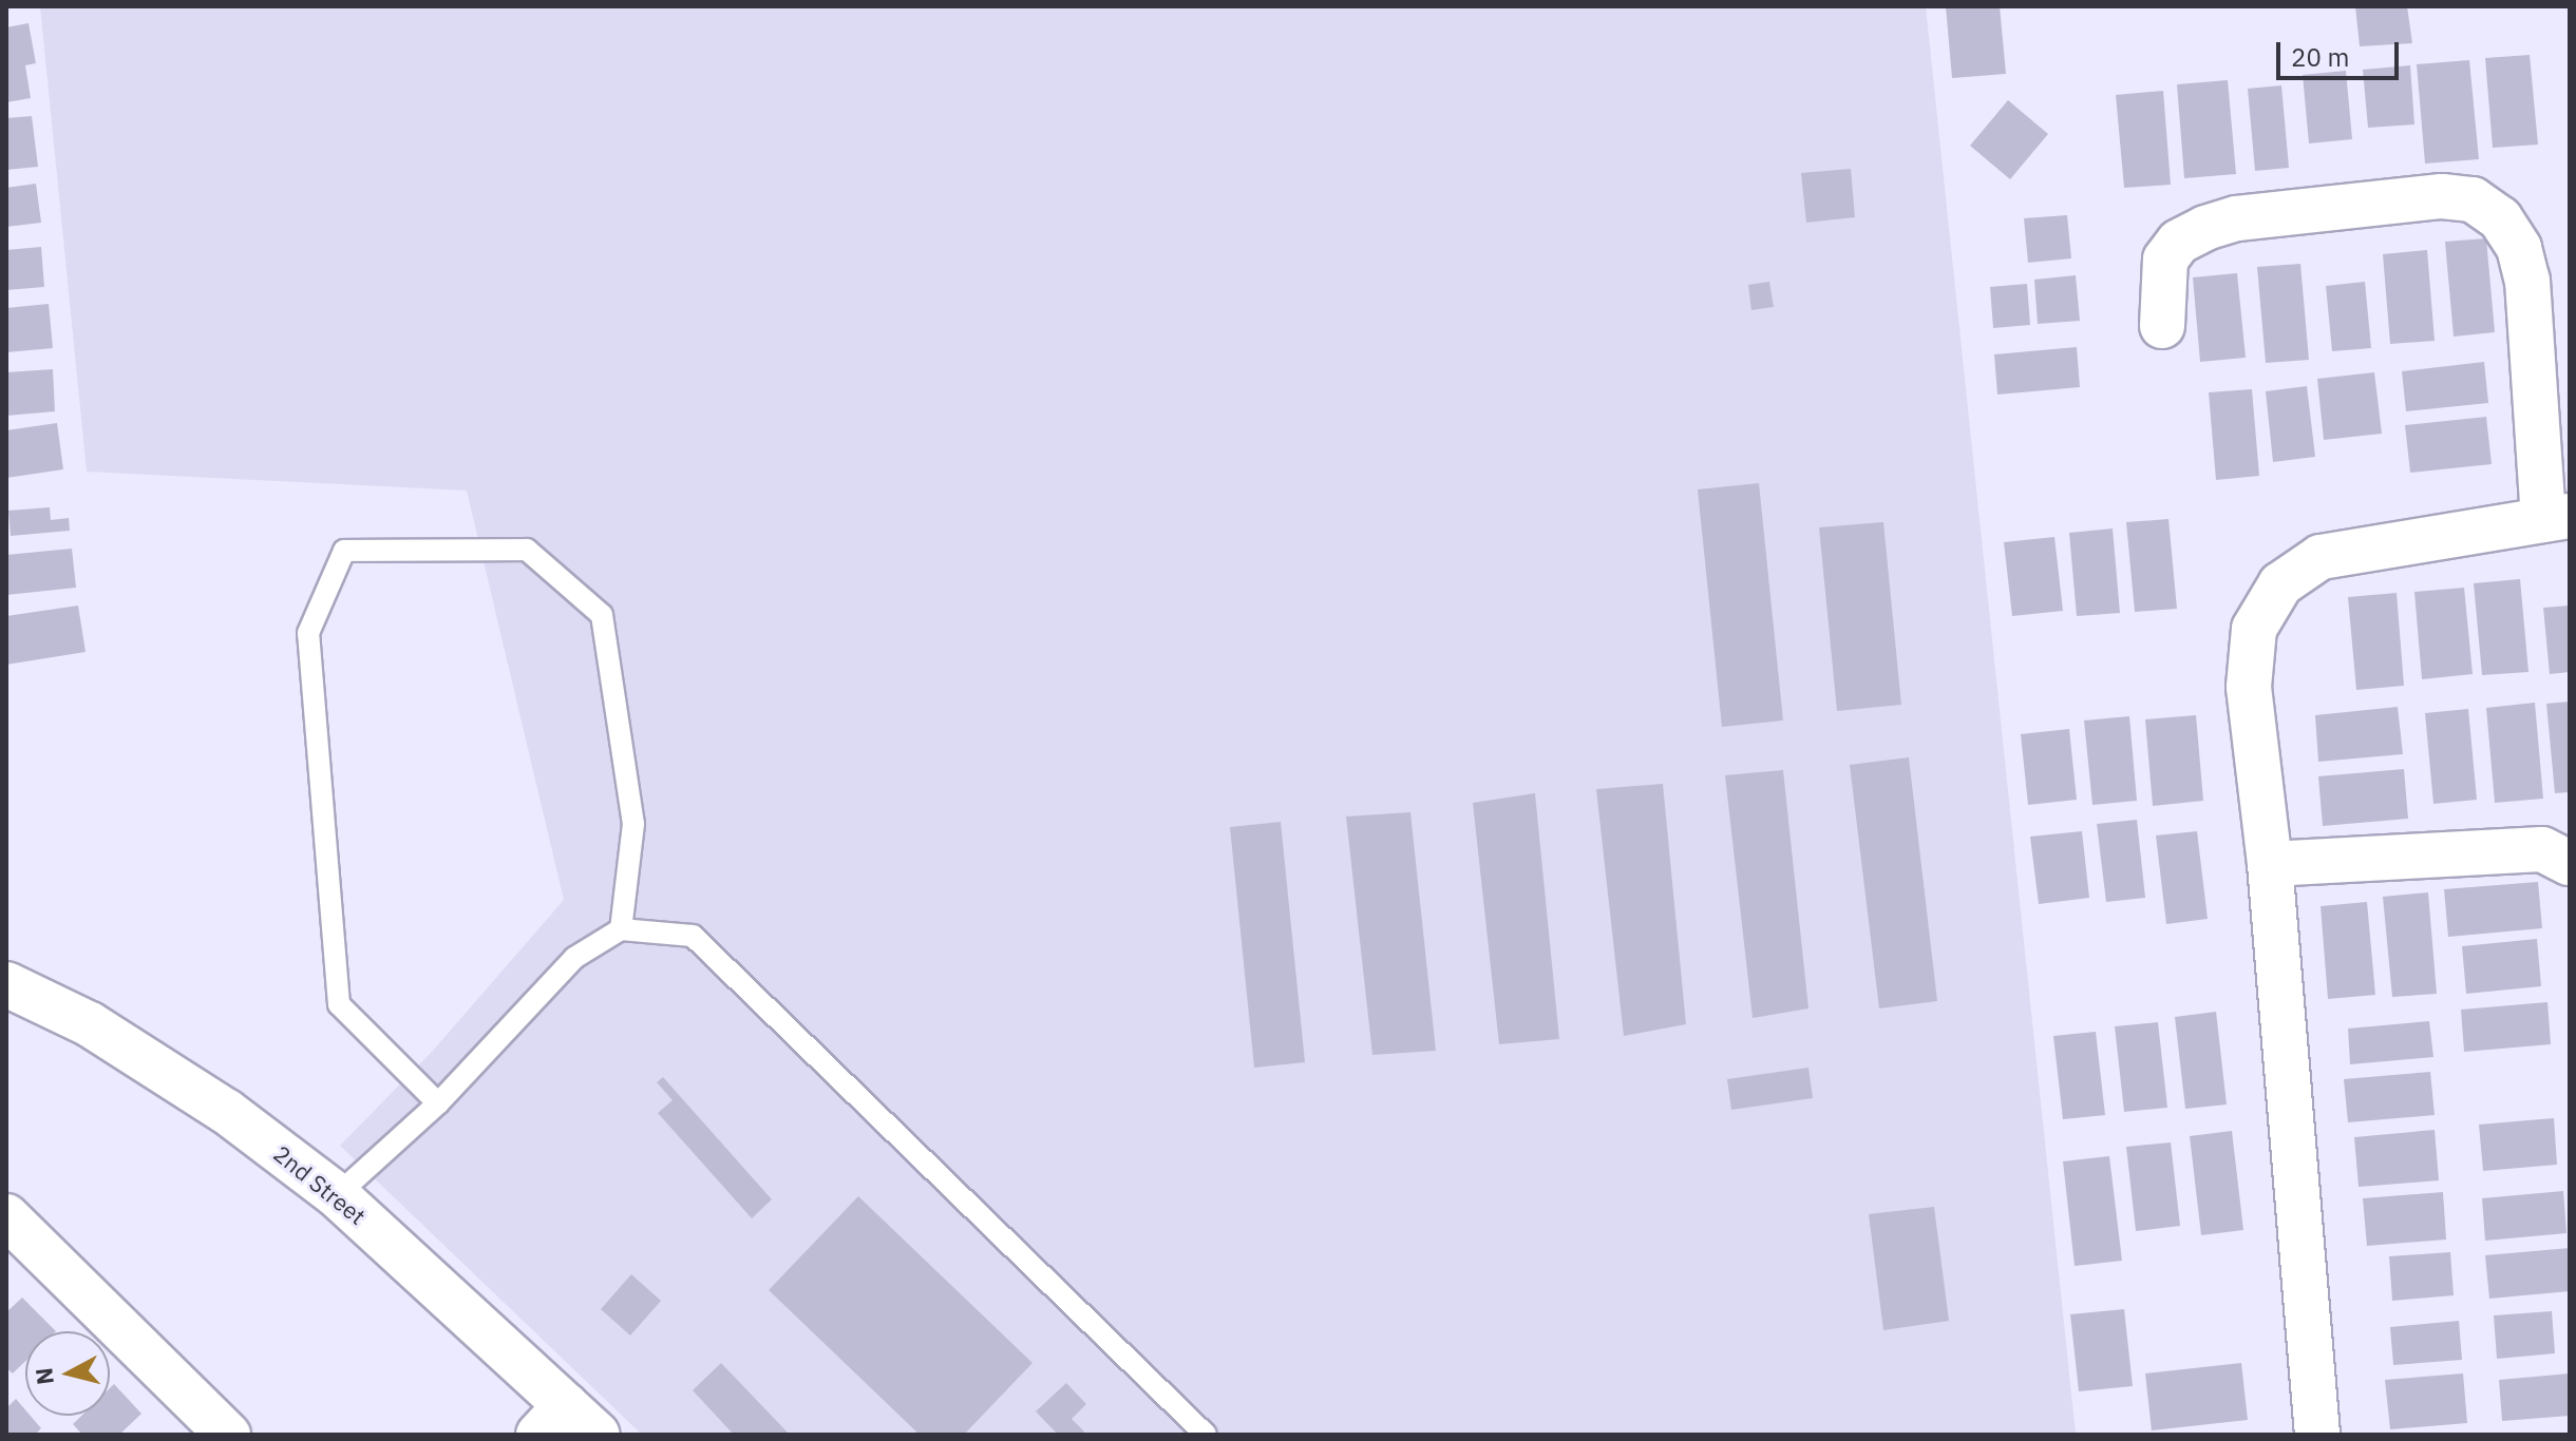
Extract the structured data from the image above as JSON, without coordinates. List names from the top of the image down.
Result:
{
  "streets": {
    "street": ["2nd Street"]
  },
  "scale_bar": "20 m",
  "north": "left"
}
